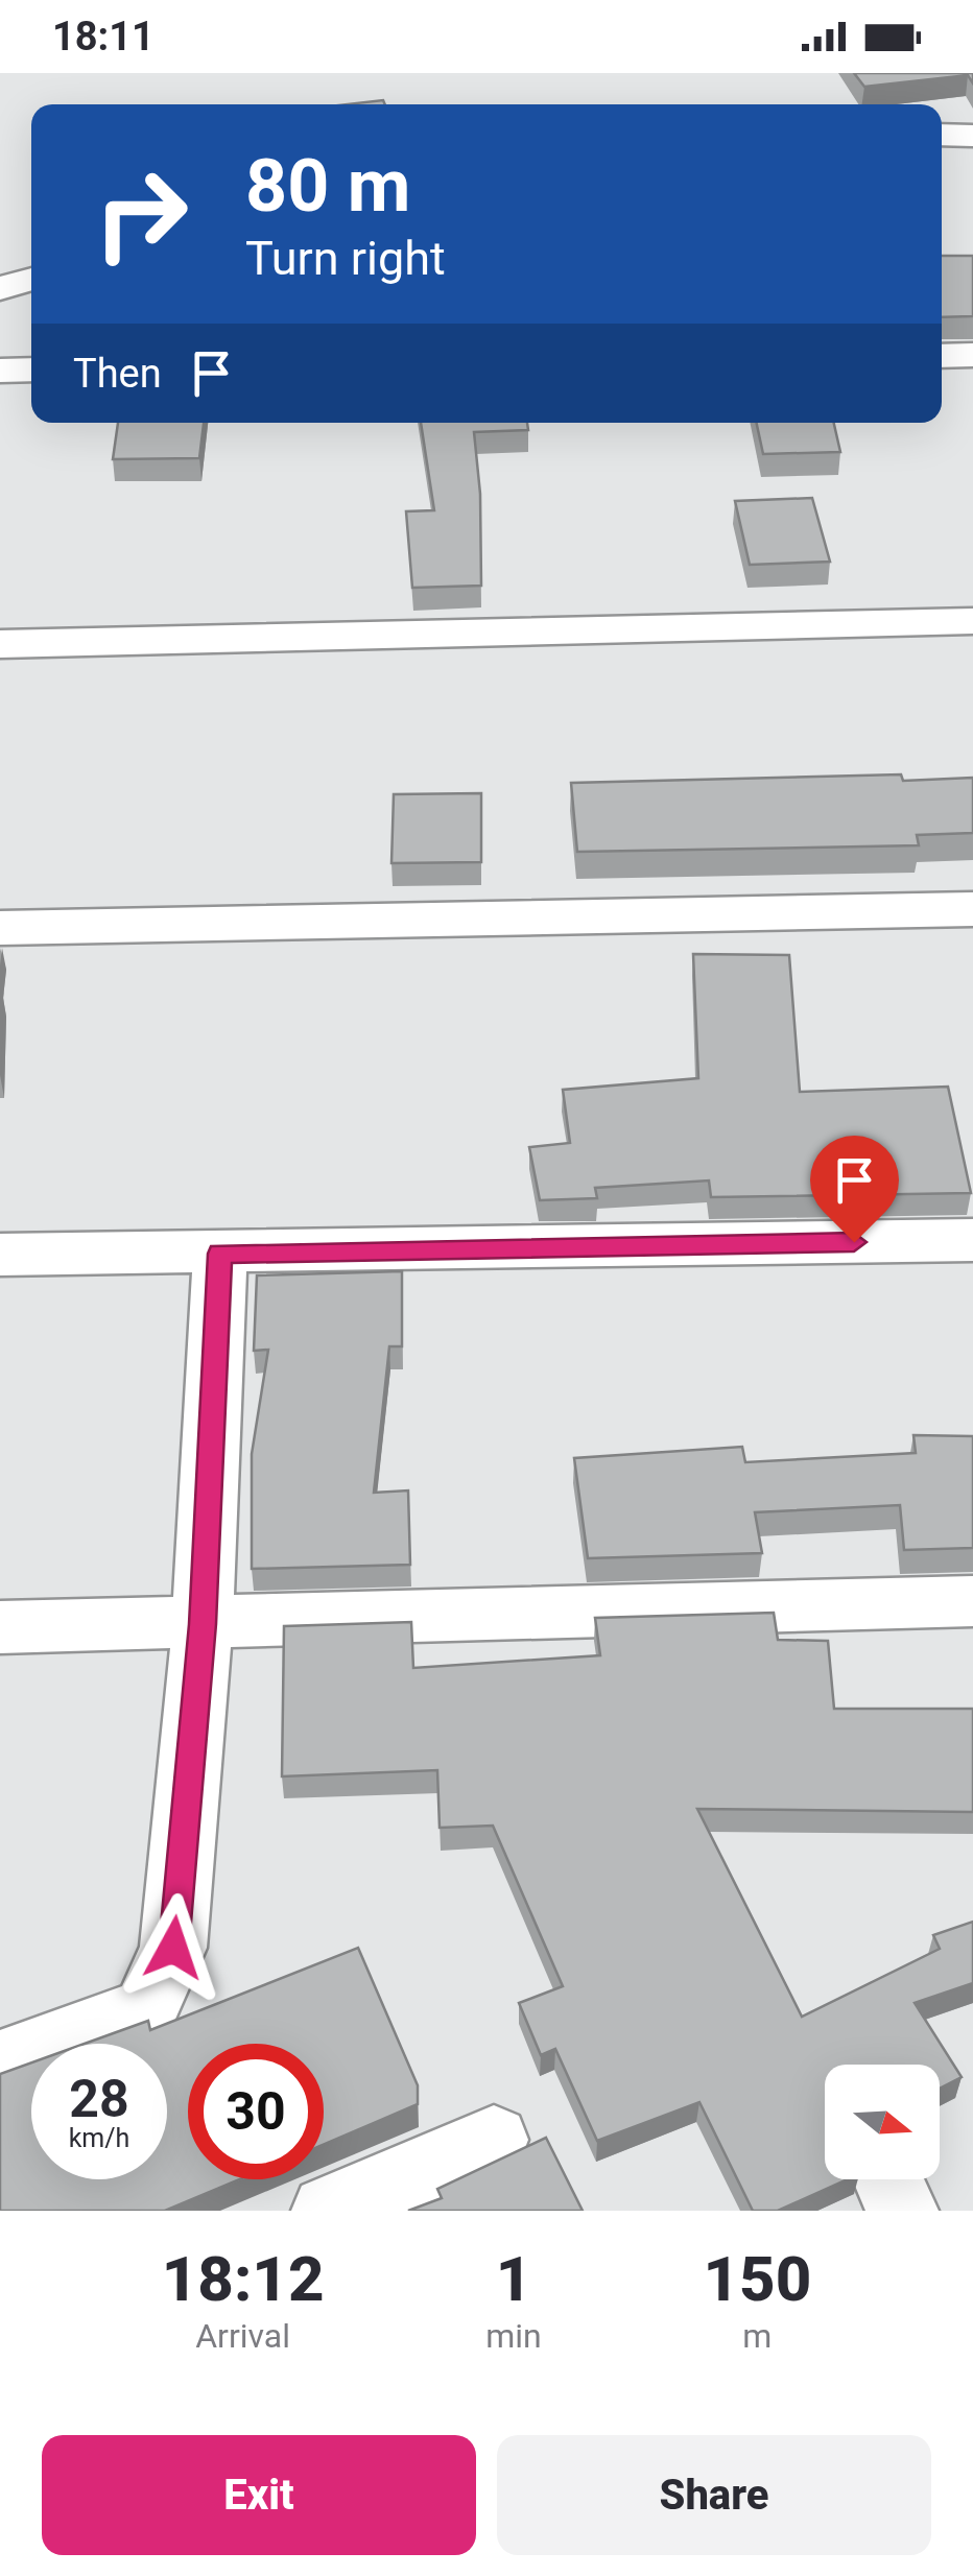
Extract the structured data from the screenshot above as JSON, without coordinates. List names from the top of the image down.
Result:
{
  "north": "right",
  "page": {
    "status": "18:11",
    "turn": ["80 m", "Turn right"],
    "then": "Then",
    "speed": "28 km/h",
    "limit": "30",
    "eta": [
      "18:12",
      "Arrival",
      "1",
      "min",
      "150",
      "m"
    ],
    "buttons": ["Exit", "Share"]
  }
}
